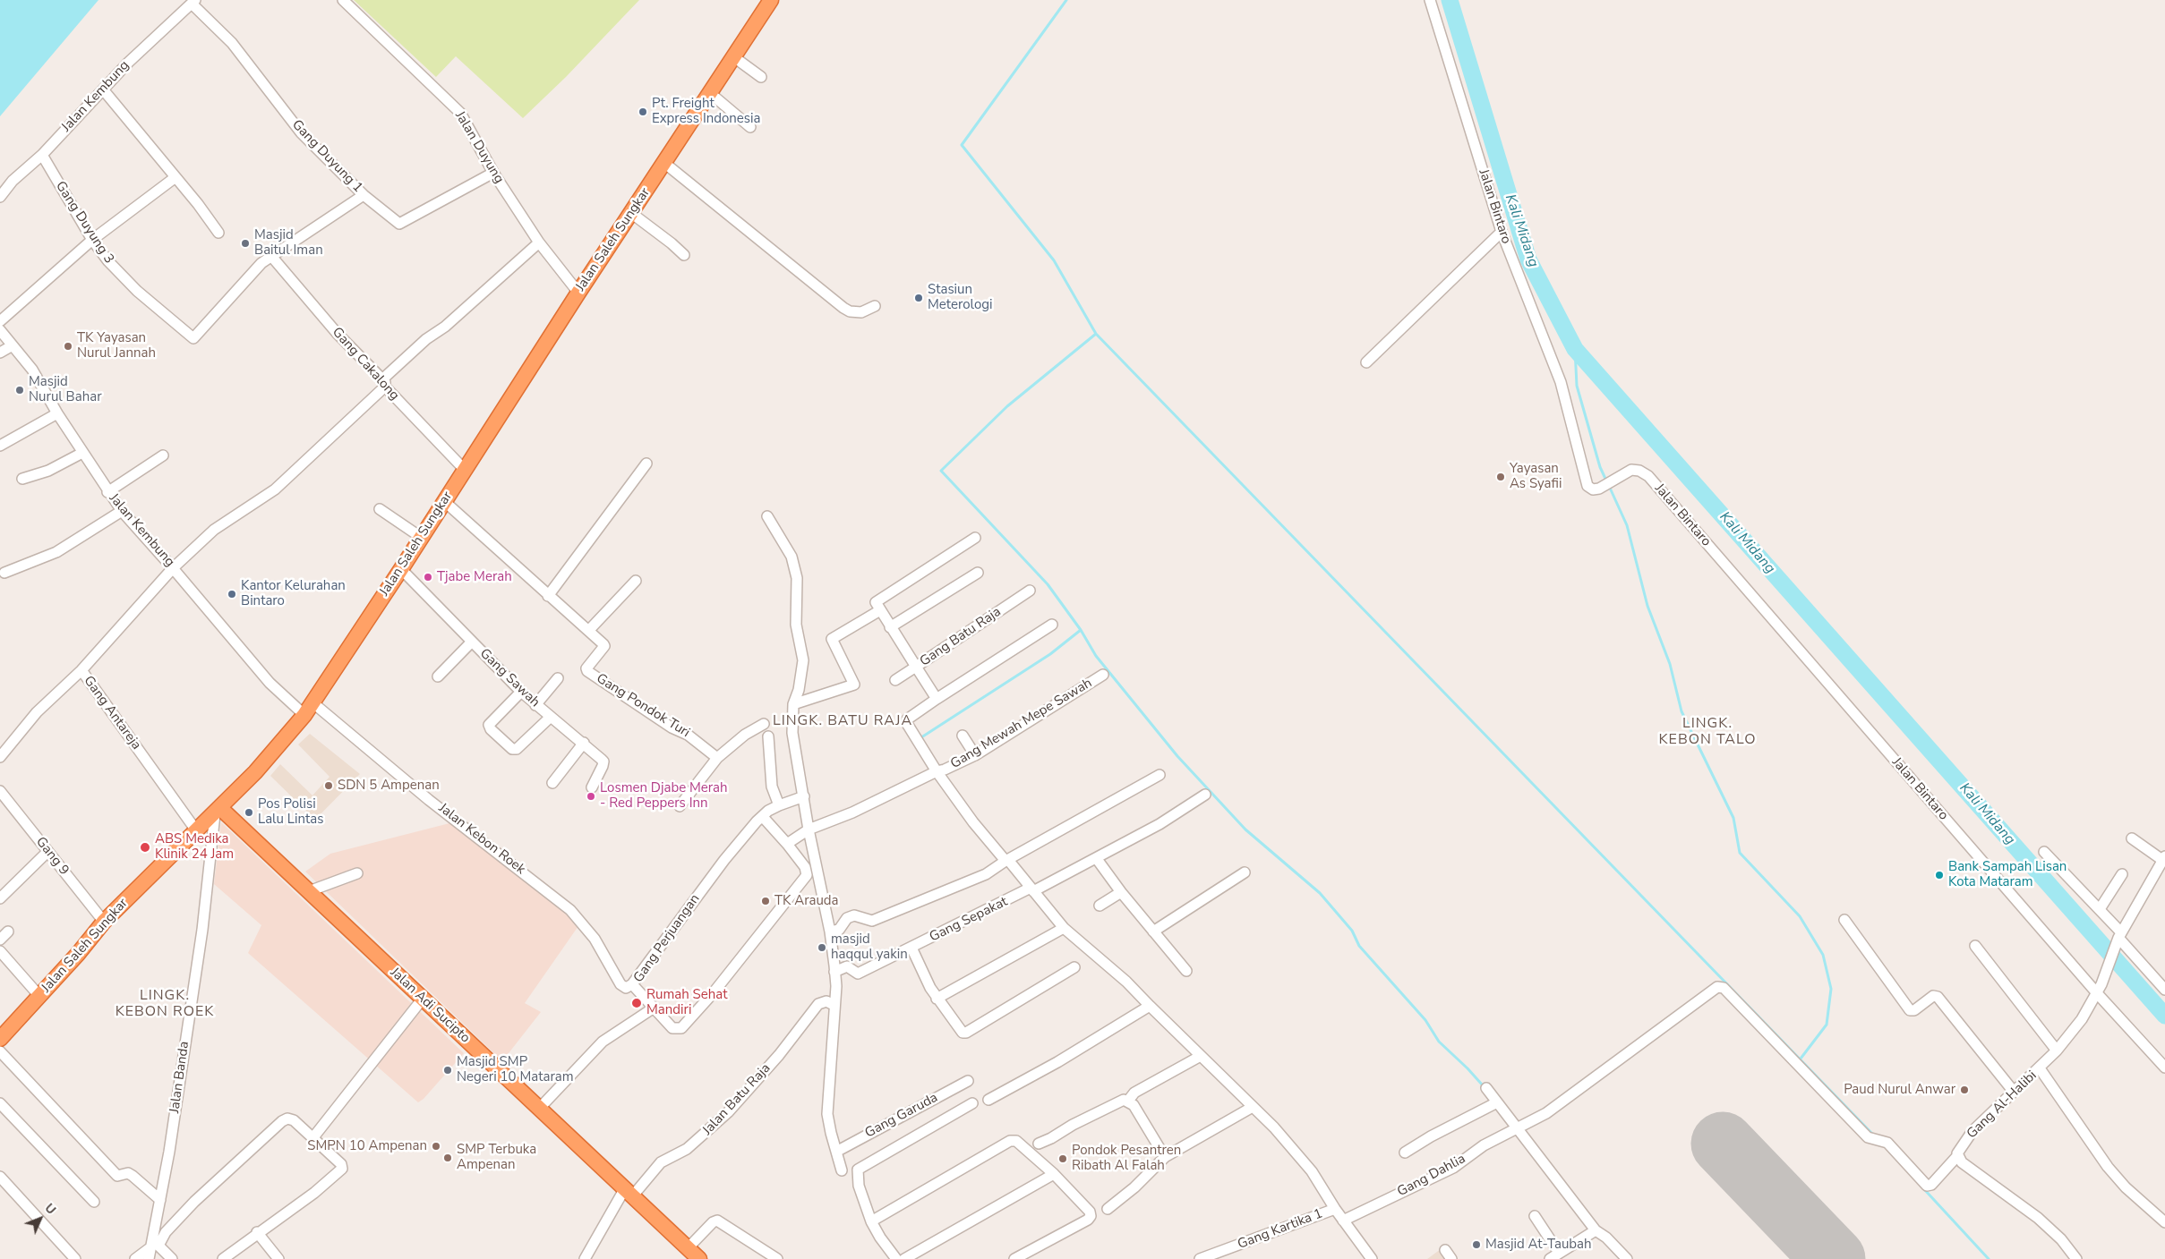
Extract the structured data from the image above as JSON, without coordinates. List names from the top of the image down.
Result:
{
  "streets": {
    "highway": ["Jalan Saleh Sungkar", "Jalan Adi Sucipto"],
    "street": [
      "Jalan Kembung",
      "Jalan Duyung",
      "Gang Duyung 1",
      "Jalan Bintaro",
      "Gang Duyung 3",
      "Gang Cakalong",
      "Gang Batu Raja",
      "Gang Sawah",
      "Gang Pondok Turi",
      "Gang Antareja",
      "Gang Mewah Mepe Sawah",
      "Jalan Kebon Roek",
      "Gang 9",
      "Gang Sepakat",
      "Gang Perjuangan",
      "Jalan Banda",
      "Jalan Batu Raja",
      "Gang Al-Halibi",
      "Gang Garuda",
      "Gang Dahlia",
      "Gang Kartika 1"
    ]
  },
  "crossings": [
    ["Jalan Kembung", "Gang Duyung 1"],
    ["Jalan Kembung", "Gang Duyung 3"],
    ["Jalan Kembung", "Jalan Saleh Sungkar"],
    ["Jalan Duyung", "Gang Duyung 1"],
    ["Jalan Duyung", "Jalan Saleh Sungkar"],
    ["Jalan Bintaro", "Gang Al-Halibi"],
    ["Gang Duyung 3", "Gang Cakalong"],
    ["Jalan Saleh Sungkar", "Gang Cakalong"],
    ["Jalan Saleh Sungkar", "Gang Sawah"],
    ["Jalan Saleh Sungkar", "Gang Pondok Turi"],
    ["Jalan Saleh Sungkar", "Gang Antareja"],
    ["Jalan Saleh Sungkar", "Jalan Kebon Roek"],
    ["Jalan Saleh Sungkar", "Gang 9"],
    ["Jalan Saleh Sungkar", "Jalan Adi Sucipto"],
    ["Jalan Saleh Sungkar", "Jalan Banda"],
    ["Gang Mewah Mepe Sawah", "Gang Perjuangan"],
    ["Jalan Kebon Roek", "Gang Perjuangan"],
    ["Jalan Adi Sucipto", "Jalan Banda"],
    ["Jalan Adi Sucipto", "Jalan Batu Raja"],
    ["Gang Al-Halibi", "Gang Dahlia"]
  ],
  "districts": ["LINGK. BATU RAJA", "LINGK. KEBON TALO", "LINGK. KEBON ROEK"],
  "water": ["Kali Midang"],
  "places": [
    "Pt. Freight Express Indonesia",
    "Masjid Baitul Iman",
    "Stasiun Meterologi",
    "TK Yayasan Nurul Jannah",
    "Masjid Nurul Bahar",
    "Yayasan As Syafii",
    "Tjabe Merah",
    "Kantor Kelurahan Bintaro",
    "SDN 5 Ampenan",
    "Losmen Djabe Merah - Red Peppers Inn",
    "Pos Polisi Lalu Lintas",
    "ABS Medika Klinik 24 Jam",
    "Bank Sampah Lisan Kota Mataram",
    "TK Arauda",
    "masjid haqqul yakin",
    "Rumah Sehat Mandiri",
    "Masjid SMP Negeri 10 Mataram",
    "Paud Nurul Anwar",
    "SMPN 10 Ampenan",
    "SMP Terbuka Ampenan",
    "Pondok Pesantren Ribath Al Falah",
    "Masjid At-Taubah"
  ],
  "north": "top right"
}
